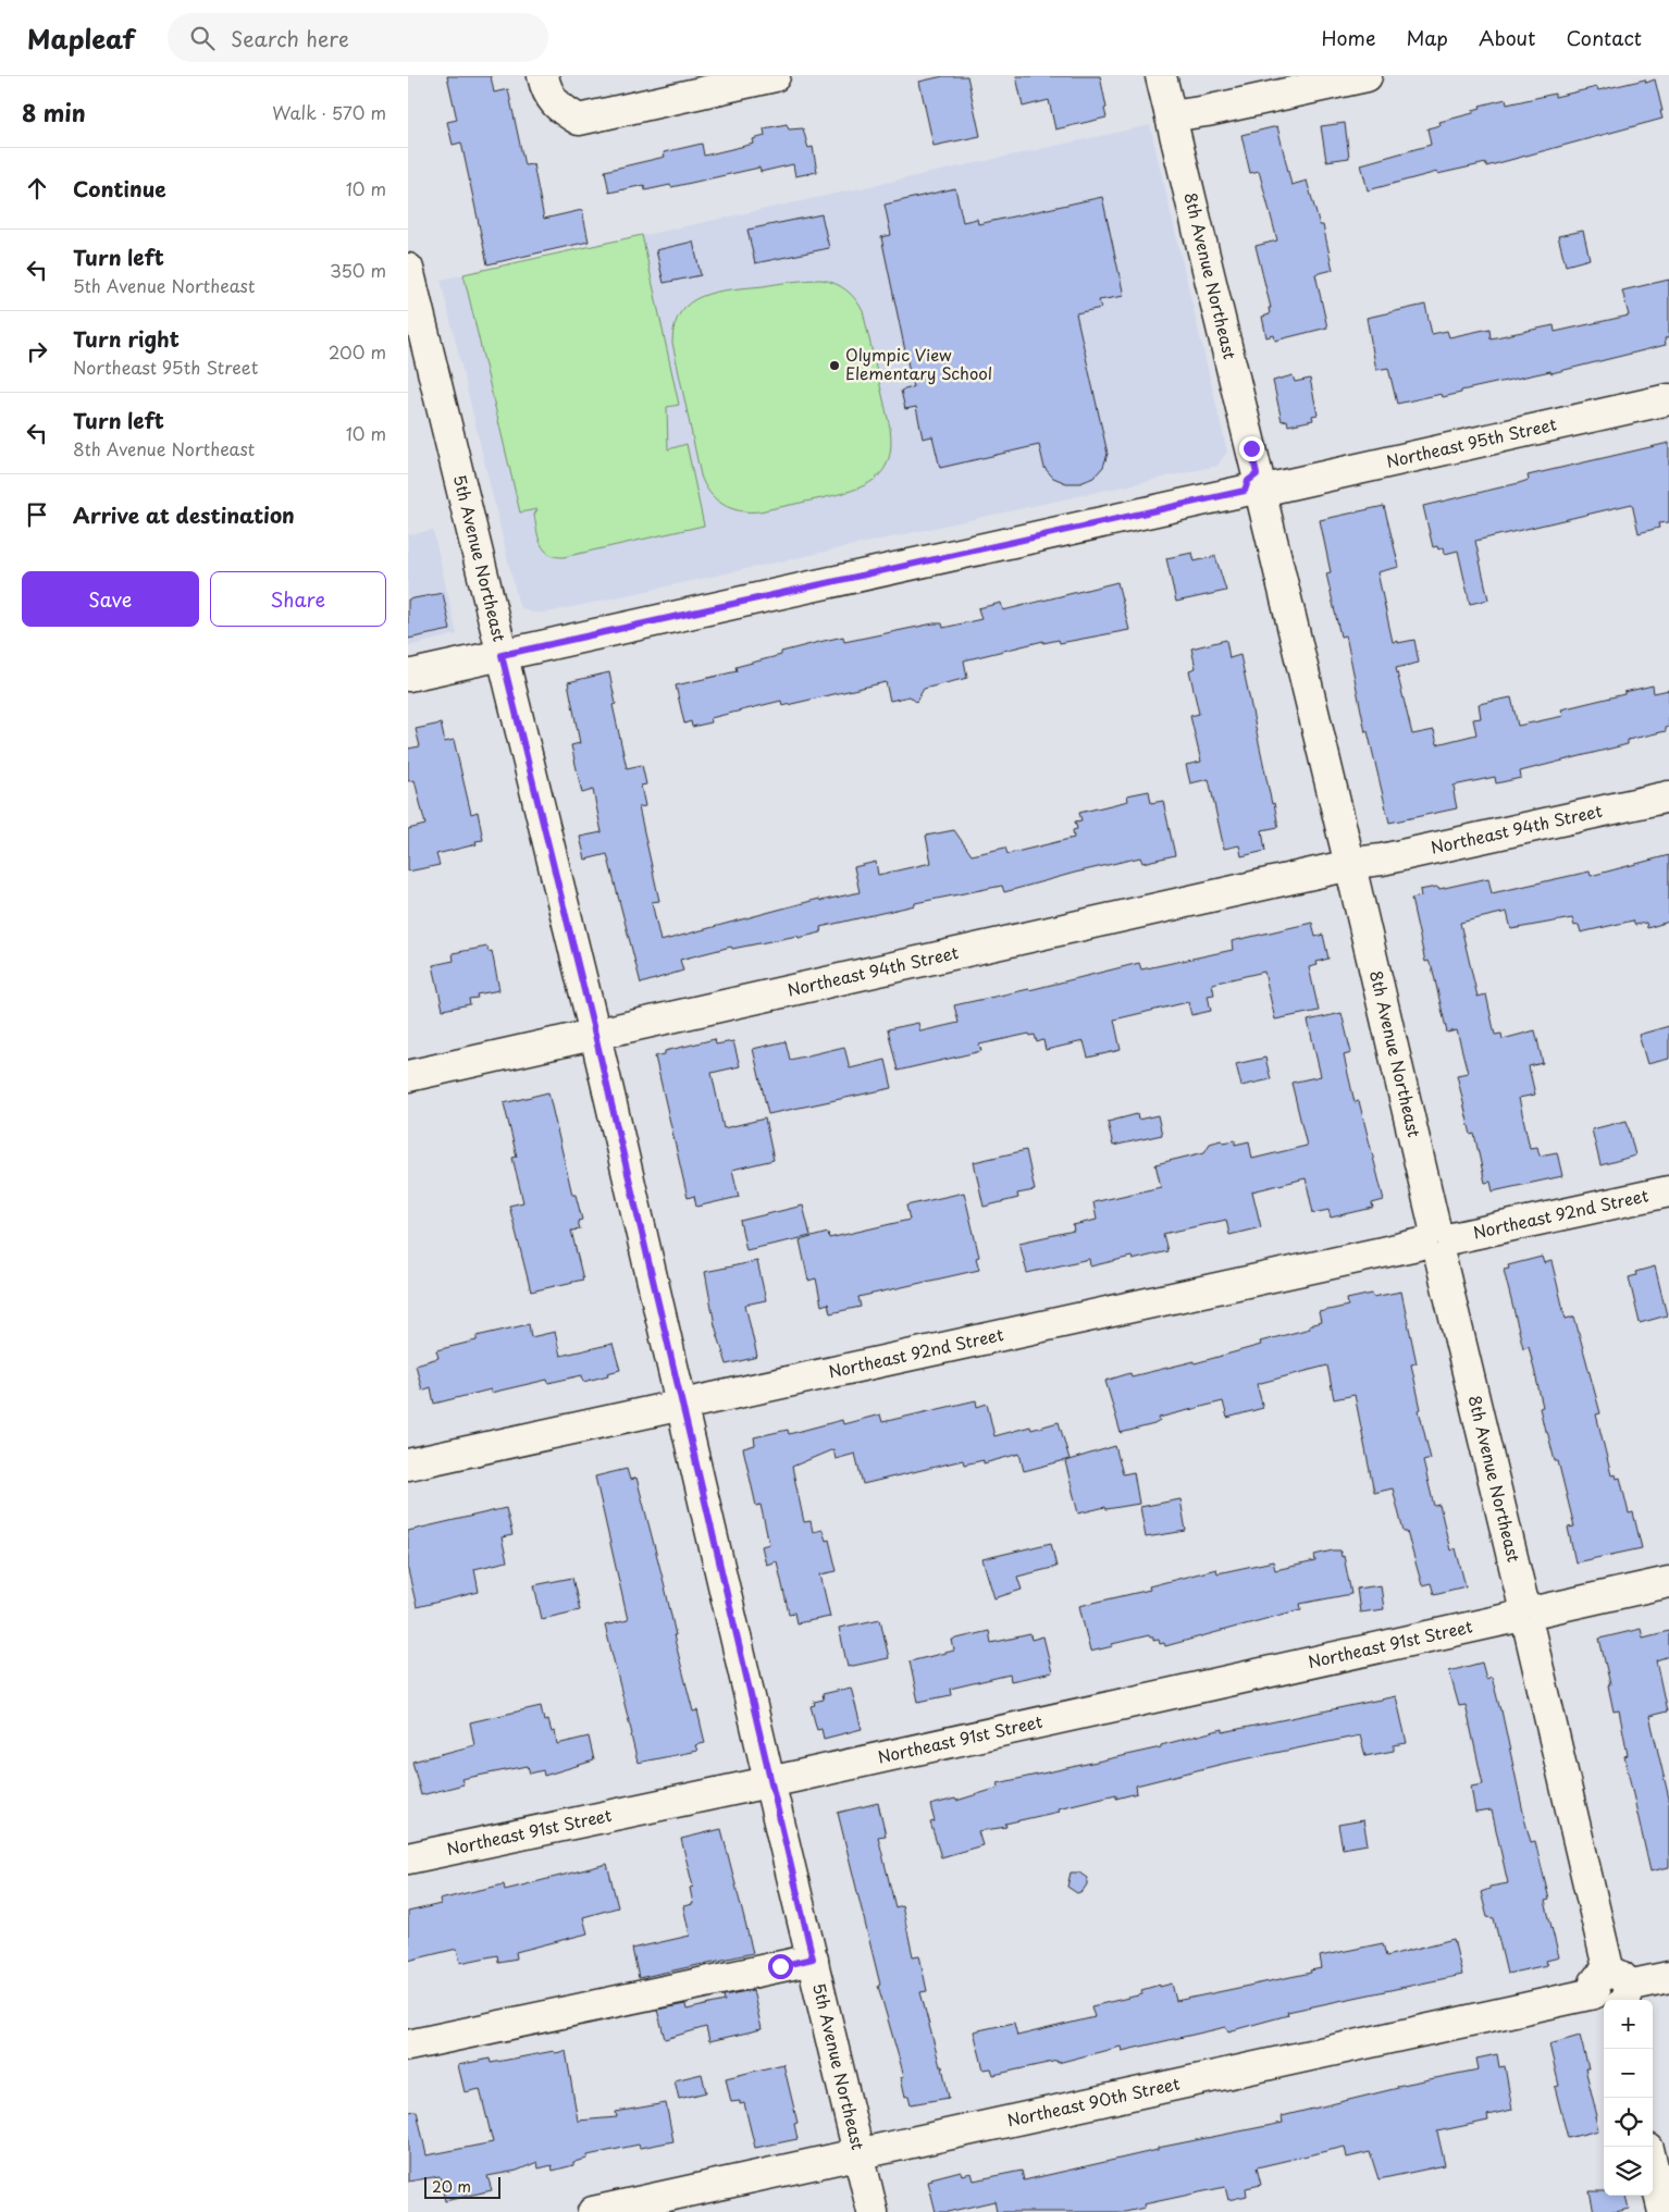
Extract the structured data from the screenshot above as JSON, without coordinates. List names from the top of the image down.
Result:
{
  "streets": {
    "street": [
      "8th Avenue Northeast",
      "Northeast 95th Street",
      "5th Avenue Northeast",
      "Northeast 94th Street",
      "Northeast 92nd Street",
      "Northeast 91st Street",
      "Northeast 90th Street"
    ]
  },
  "crossings": [
    ["8th Avenue Northeast", "Northeast 95th Street"],
    ["8th Avenue Northeast", "Northeast 94th Street"],
    ["8th Avenue Northeast", "Northeast 92nd Street"],
    ["8th Avenue Northeast", "Northeast 91st Street"],
    ["8th Avenue Northeast", "Northeast 90th Street"],
    ["Northeast 95th Street", "5th Avenue Northeast"],
    ["5th Avenue Northeast", "Northeast 94th Street"],
    ["5th Avenue Northeast", "Northeast 92nd Street"],
    ["5th Avenue Northeast", "Northeast 91st Street"],
    ["5th Avenue Northeast", "Northeast 90th Street"]
  ],
  "places": ["Olympic View Elementary School"],
  "scale_bar": "20 m",
  "page": {
    "header": "Mapleaf",
    "search": "Search here",
    "nav": [
      "Home",
      "Map",
      "About",
      "Contact"
    ],
    "heading": ["8 min", "Walk · 570 m"],
    "list": [
      ["Continue", "10 m"],
      ["Turn left", "5th Avenue Northeast", "350 m"],
      ["Turn right", "Northeast 95th Street", "200 m"],
      ["Turn left", "8th Avenue Northeast", "10 m"],
      "Arrive at destination"
    ],
    "buttons": ["Save", "Share"],
    "map_buttons": ["+", "−"],
    "scale": "20 m"
  }
}
